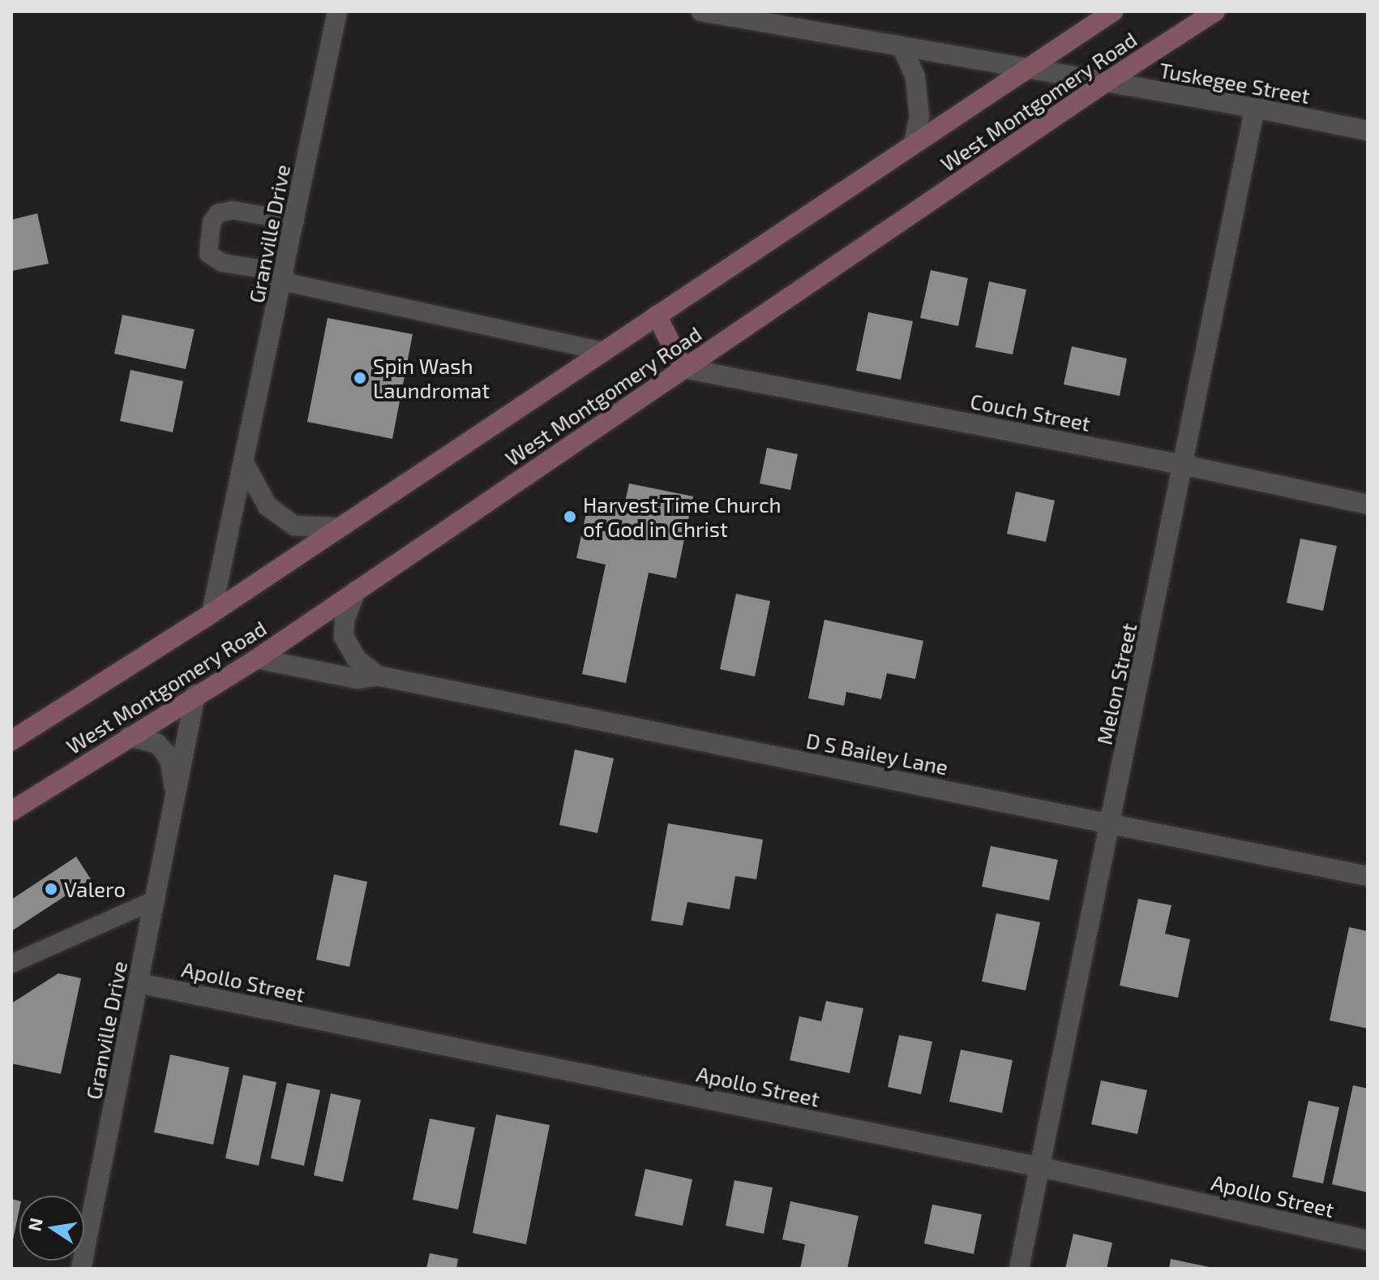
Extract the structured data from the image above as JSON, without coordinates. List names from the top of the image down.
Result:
{
  "streets": {
    "main road": ["West Montgomery Road"],
    "street": [
      "Tuskegee Street",
      "Granville Drive",
      "Couch Street",
      "Melon Street",
      "D S Bailey Lane",
      "Apollo Street"
    ]
  },
  "crossings": [
    ["Tuskegee Street", "West Montgomery Road"],
    ["Tuskegee Street", "Melon Street"],
    ["West Montgomery Road", "Granville Drive"],
    ["West Montgomery Road", "Couch Street"],
    ["West Montgomery Road", "D S Bailey Lane"],
    ["Granville Drive", "Apollo Street"],
    ["Couch Street", "Melon Street"],
    ["Melon Street", "D S Bailey Lane"],
    ["Melon Street", "Apollo Street"]
  ],
  "places": ["Spin Wash Laundromat", "Harvest Time Church of God in Christ", "Valero"],
  "north": "left"
}
